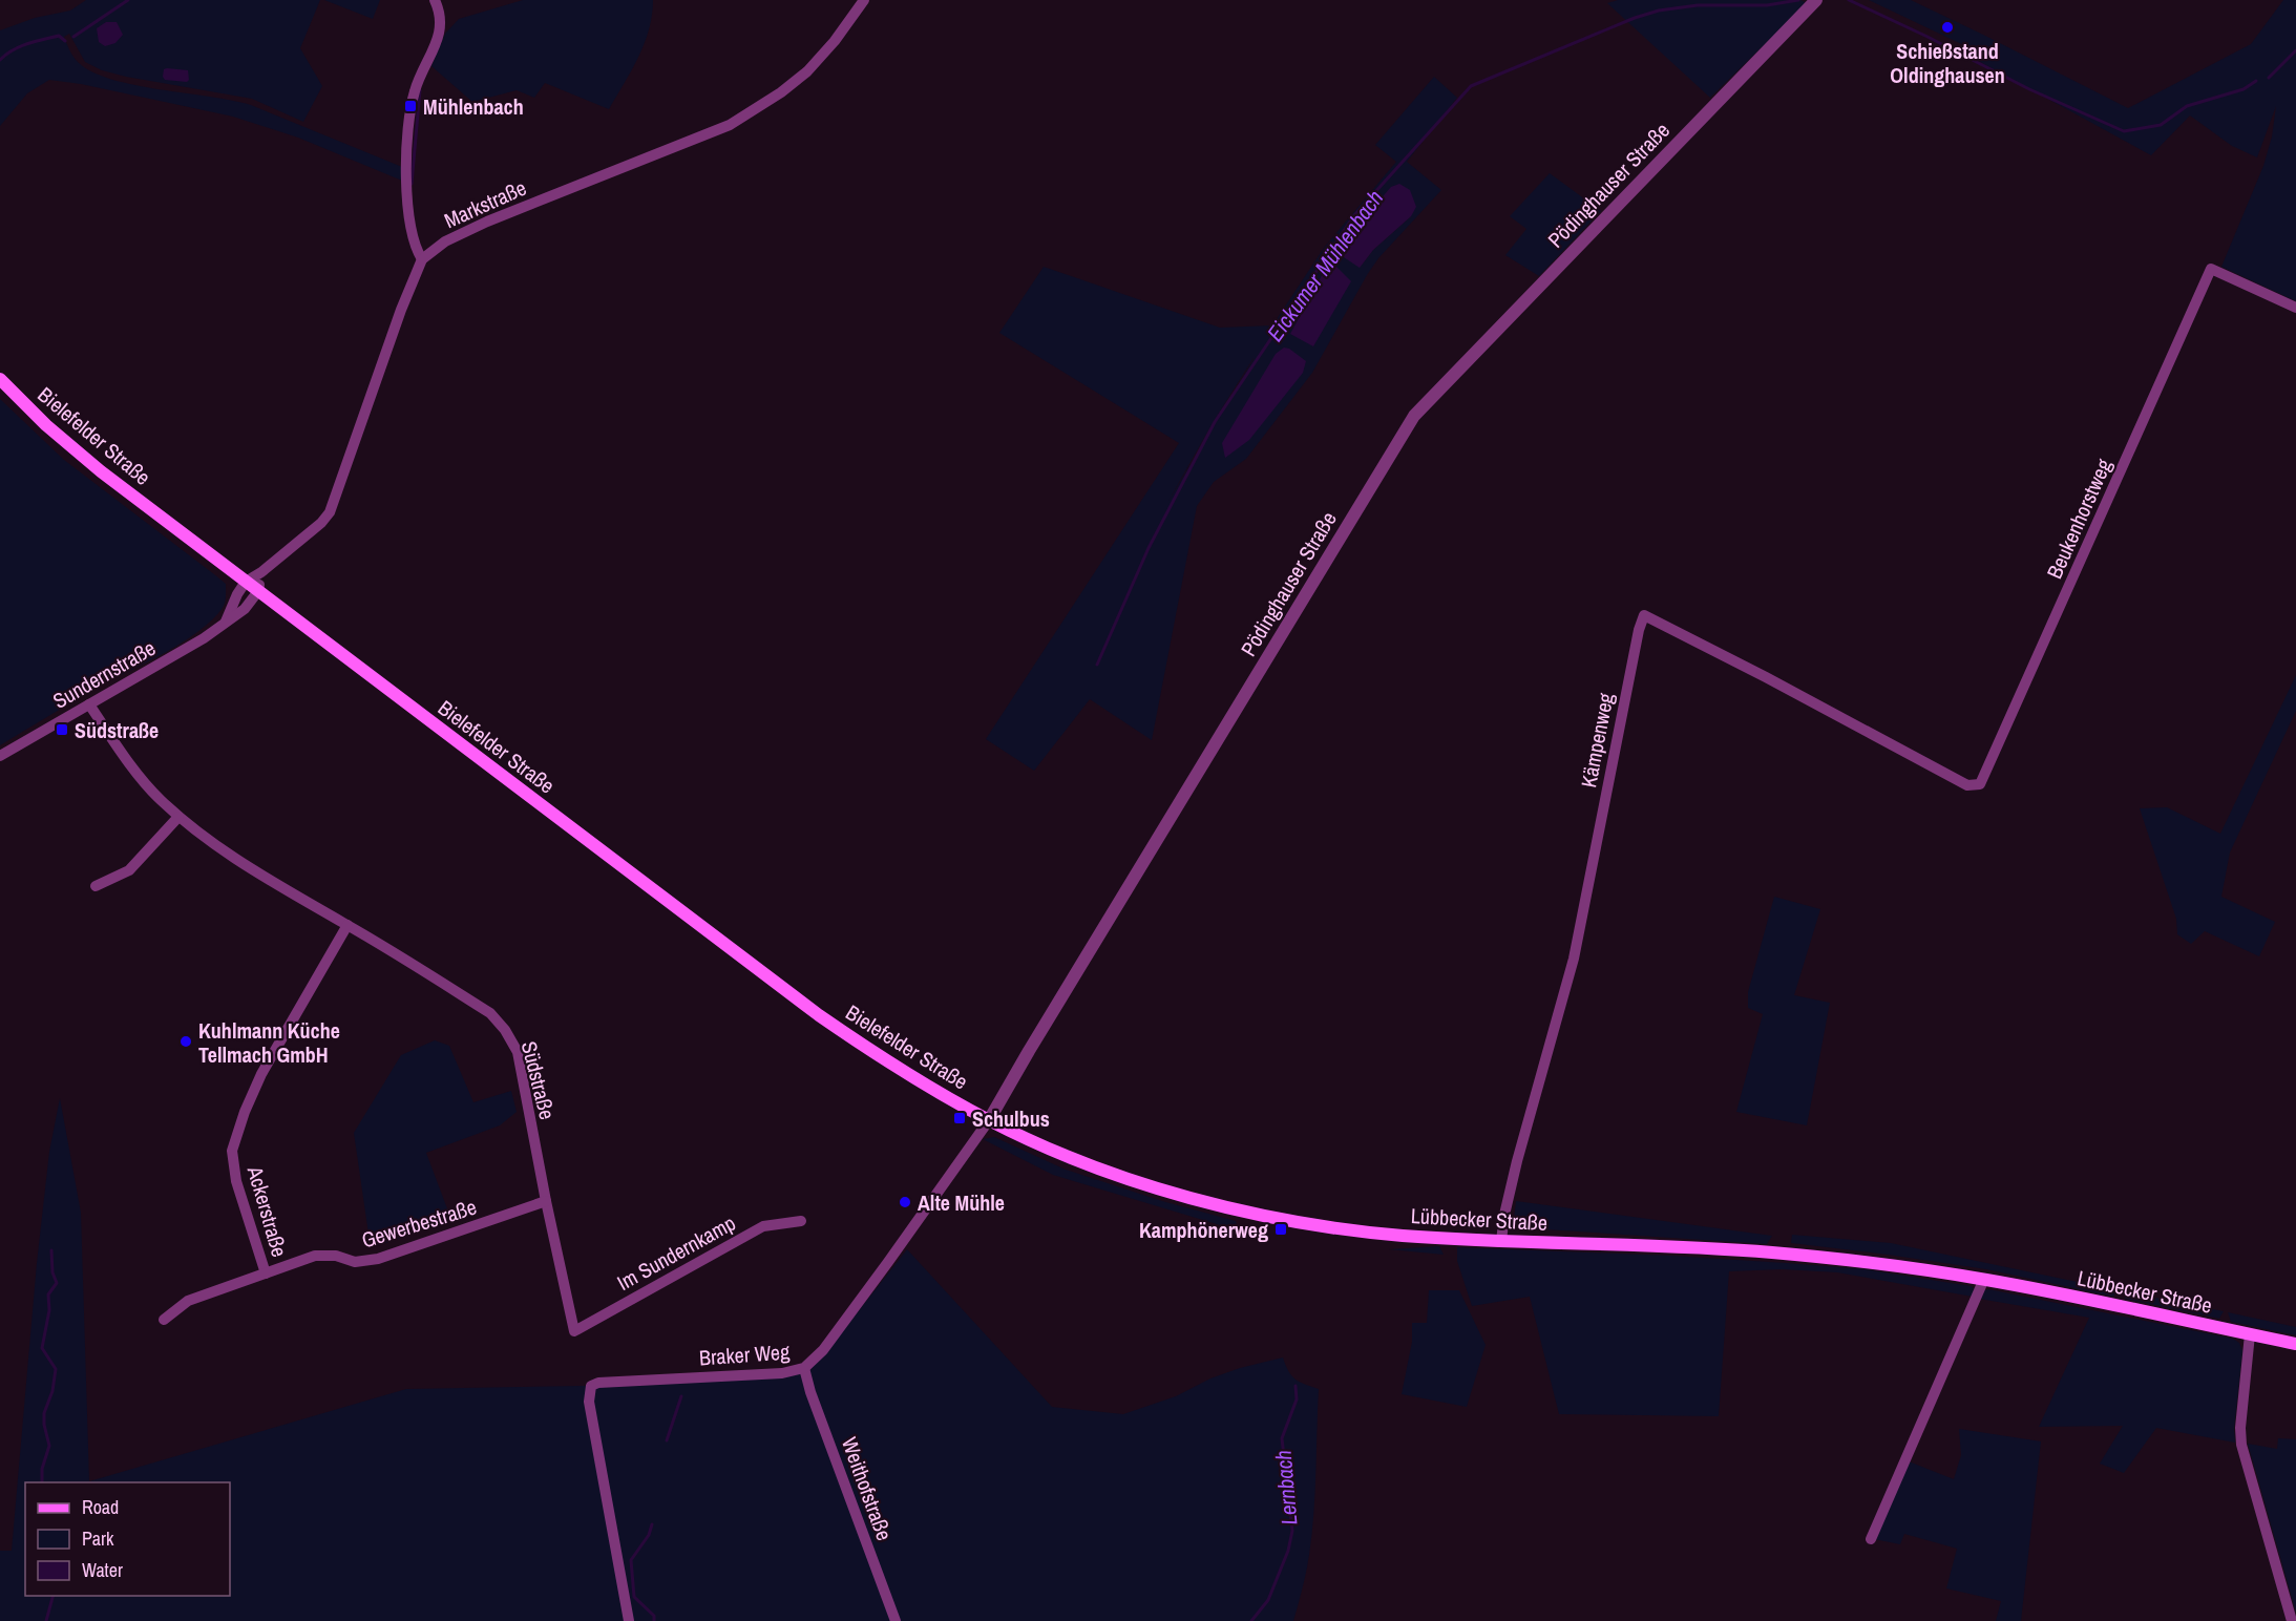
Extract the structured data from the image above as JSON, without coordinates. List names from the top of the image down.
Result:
{
  "streets": {
    "main road": ["Bielefelder Straße", "Lübbecker Straße"],
    "street": [
      "Pödinghauser Straße",
      "Markstraße",
      "Beukenhorstweg",
      "Sundernstraße",
      "Kämpenweg",
      "Südstraße",
      "Ackerstraße",
      "Gewerbestraße",
      "Im Sundernkamp",
      "Braker Weg",
      "Weithofstraße"
    ]
  },
  "crossings": [
    ["Pödinghauser Straße", "Bielefelder Straße"],
    ["Pödinghauser Straße", "Lübbecker Straße"],
    ["Pödinghauser Straße", "Braker Weg"],
    ["Bielefelder Straße", "Sundernstraße"],
    ["Bielefelder Straße", "Lübbecker Straße"],
    ["Beukenhorstweg", "Kämpenweg"],
    ["Sundernstraße", "Südstraße"],
    ["Kämpenweg", "Lübbecker Straße"],
    ["Südstraße", "Ackerstraße"],
    ["Südstraße", "Gewerbestraße"],
    ["Südstraße", "Im Sundernkamp"],
    ["Ackerstraße", "Gewerbestraße"],
    ["Braker Weg", "Weithofstraße"]
  ],
  "water": ["Eickumer Mühlenbach", "Lernbach"],
  "places": {
    "other": ["Schießstand Oldinghausen", "Kuhlmann Küche Tellmach GmbH", "Alte Mühle"],
    "transit": [
      "Mühlenbach",
      "Südstraße",
      "Schulbus",
      "Kamphönerweg"
    ]
  },
  "legend": ["Road", "Park", "Water"]
}
